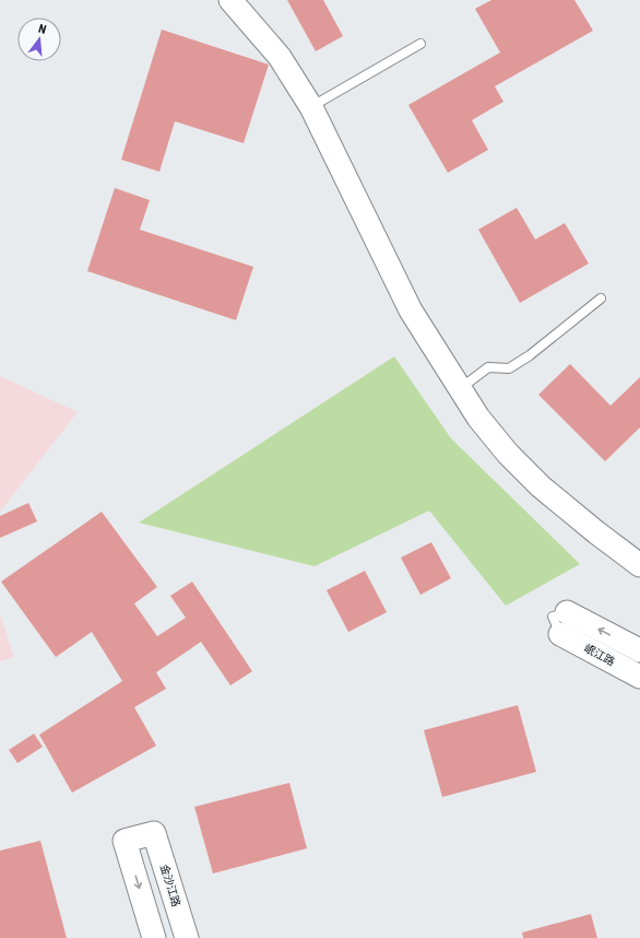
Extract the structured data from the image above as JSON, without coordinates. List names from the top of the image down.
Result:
{
  "streets": {
    "street": ["岷江路", "金沙江路"]
  },
  "north": "top"
}
